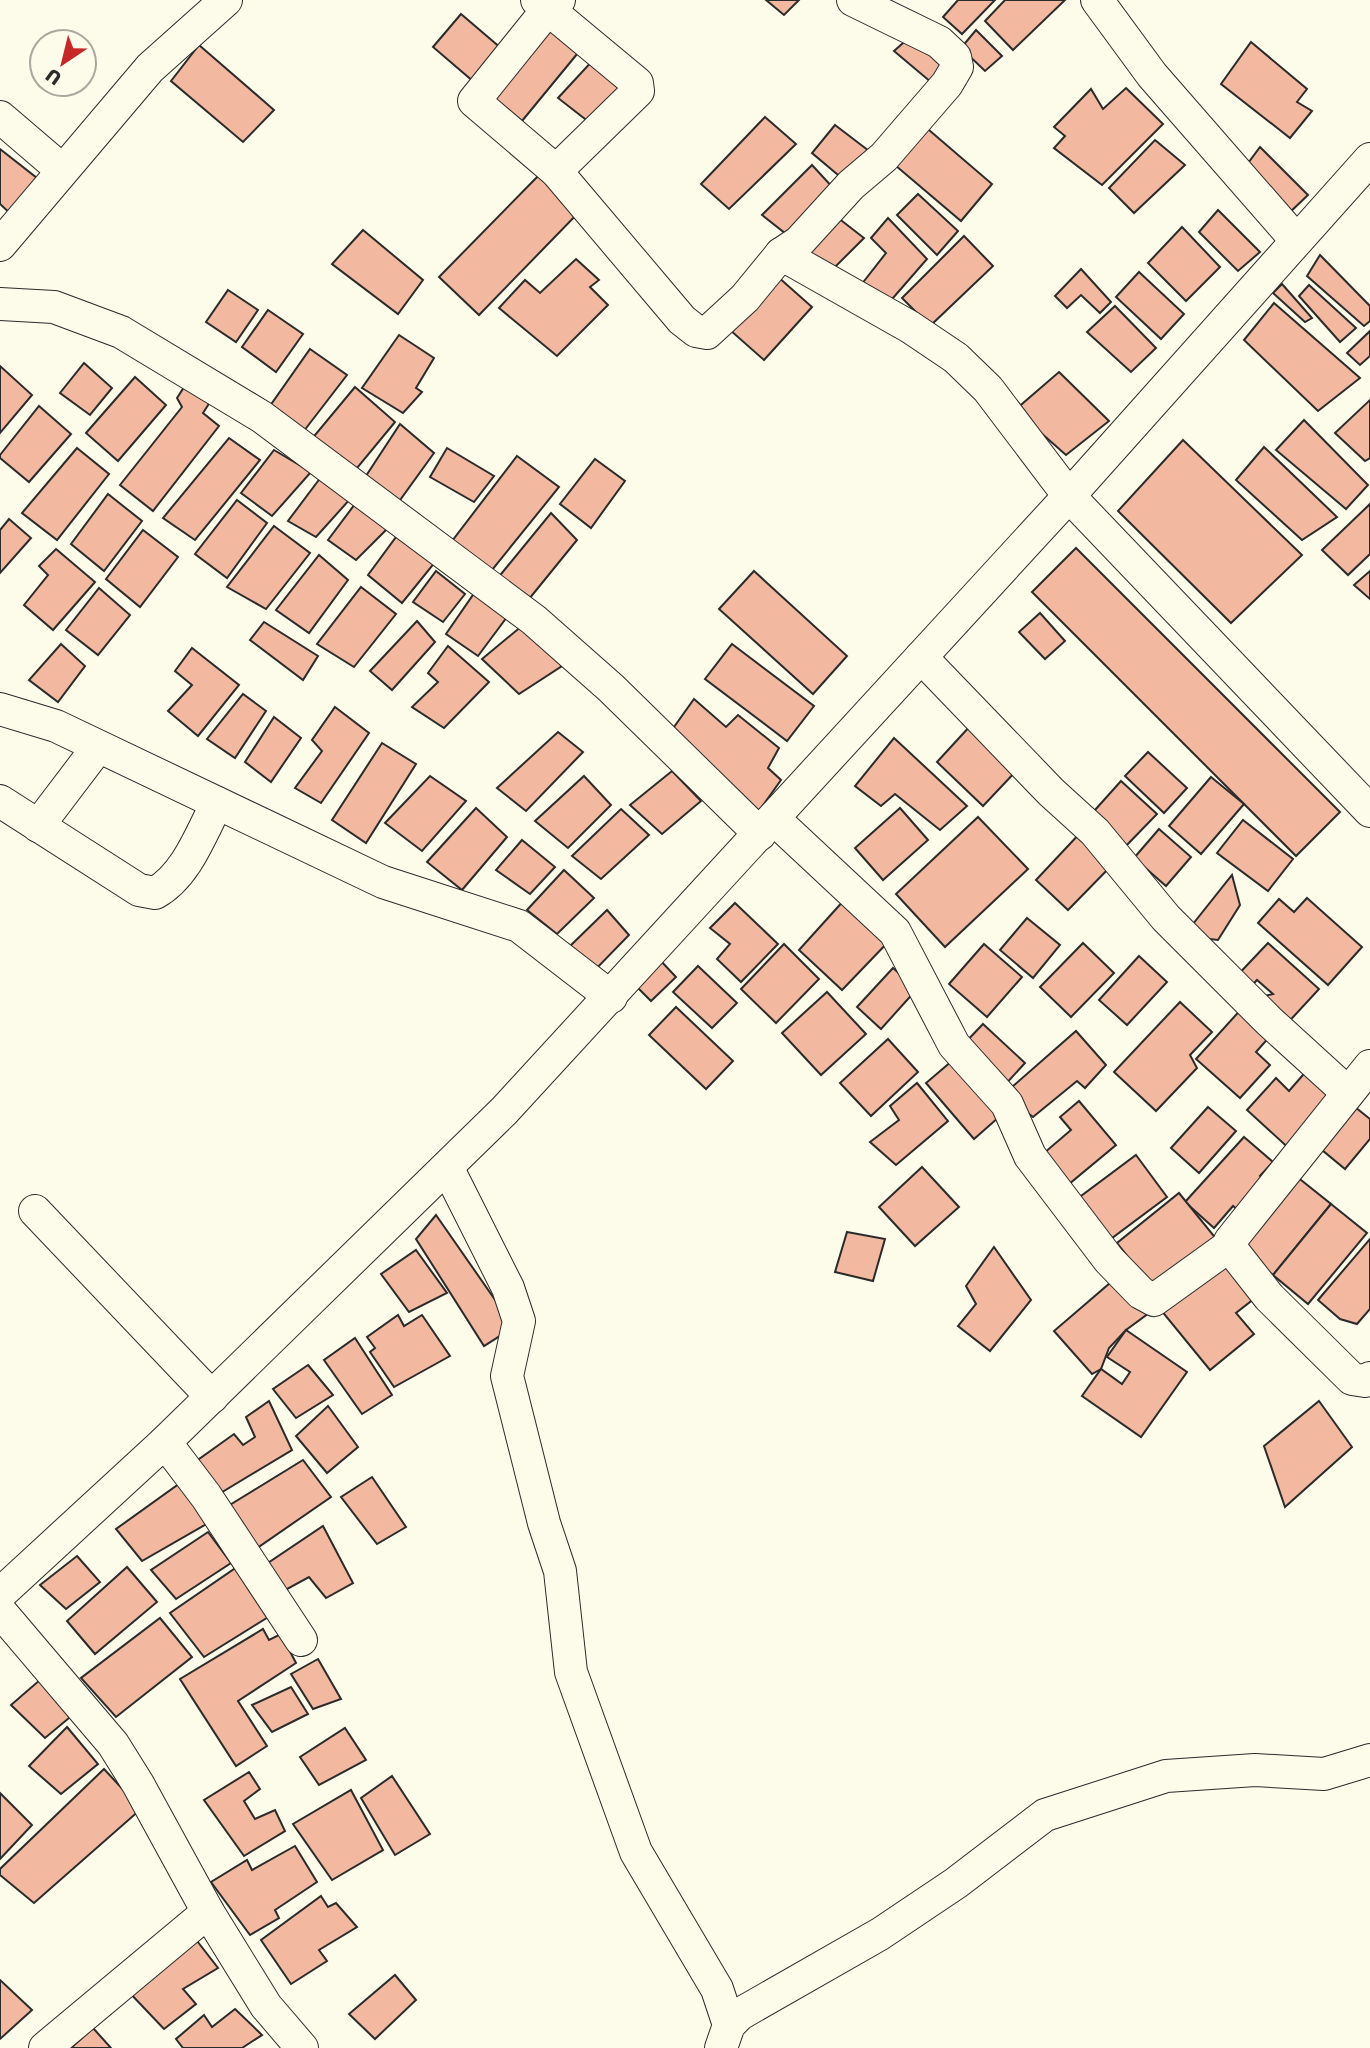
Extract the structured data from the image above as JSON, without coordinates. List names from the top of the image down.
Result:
{
  "north": "bottom left"
}
